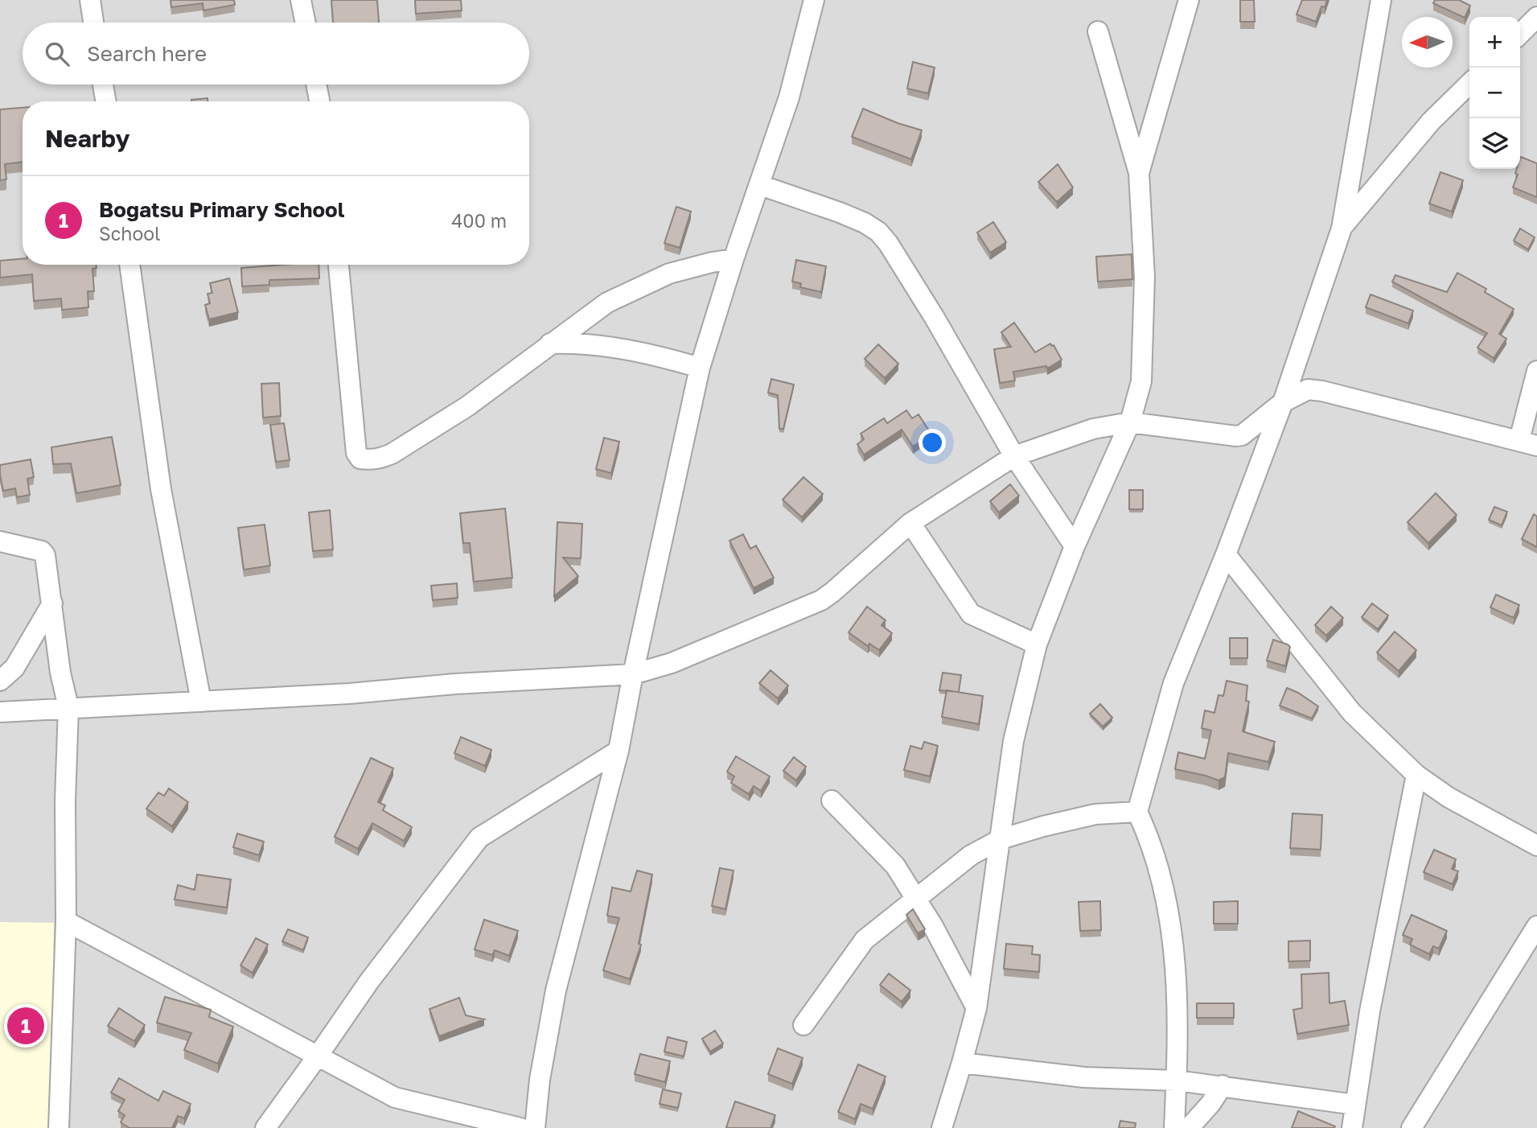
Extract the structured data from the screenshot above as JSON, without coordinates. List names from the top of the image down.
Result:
{
  "north": "left",
  "page": {
    "map_buttons": ["+", "−"],
    "search": "Search here",
    "heading": "Nearby",
    "list": [
      {
        "mark": "1",
        "name": "Bogatsu Primary School",
        "note": "School",
        "value": "400 m"
      }
    ],
    "pins": "1"
  }
}
